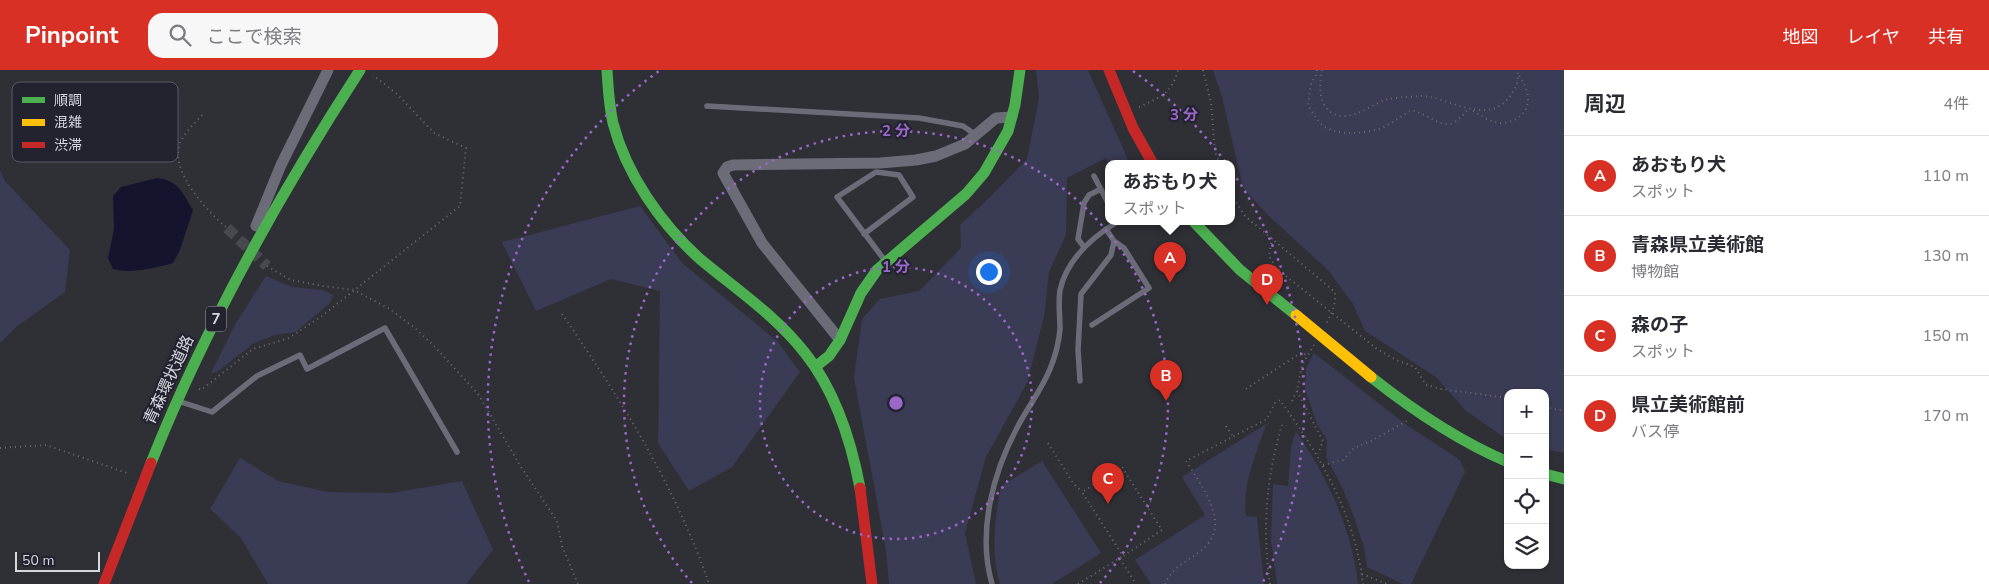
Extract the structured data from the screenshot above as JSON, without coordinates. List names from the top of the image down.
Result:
{
  "streets": {
    "main road": ["7", "青森環状道路"]
  },
  "legend": ["順調", "混雑", "渋滞"],
  "scale_bar": "50 m",
  "page": {
    "header": "Pinpoint",
    "search": "ここで検索",
    "nav": ["地図", "レイヤ", "共有"],
    "heading": ["周辺", "4件"],
    "list": [
      {
        "mark": "A",
        "name": "あおもり犬",
        "note": "スポット",
        "value": "110 m"
      },
      {
        "mark": "B",
        "name": "青森県立美術館",
        "note": "博物館",
        "value": "130 m"
      },
      {
        "mark": "C",
        "name": "森の子",
        "note": "スポット",
        "value": "150 m"
      },
      {
        "mark": "D",
        "name": "県立美術館前",
        "note": "バス停",
        "value": "170 m"
      }
    ],
    "popup": ["あおもり犬", "スポット"],
    "pins": [
      "A",
      "D",
      "B",
      "C"
    ],
    "map_buttons": ["+", "−"],
    "scale": "50 m"
  },
  "rings": ["3 分", "2 分", "1 分"]
}
